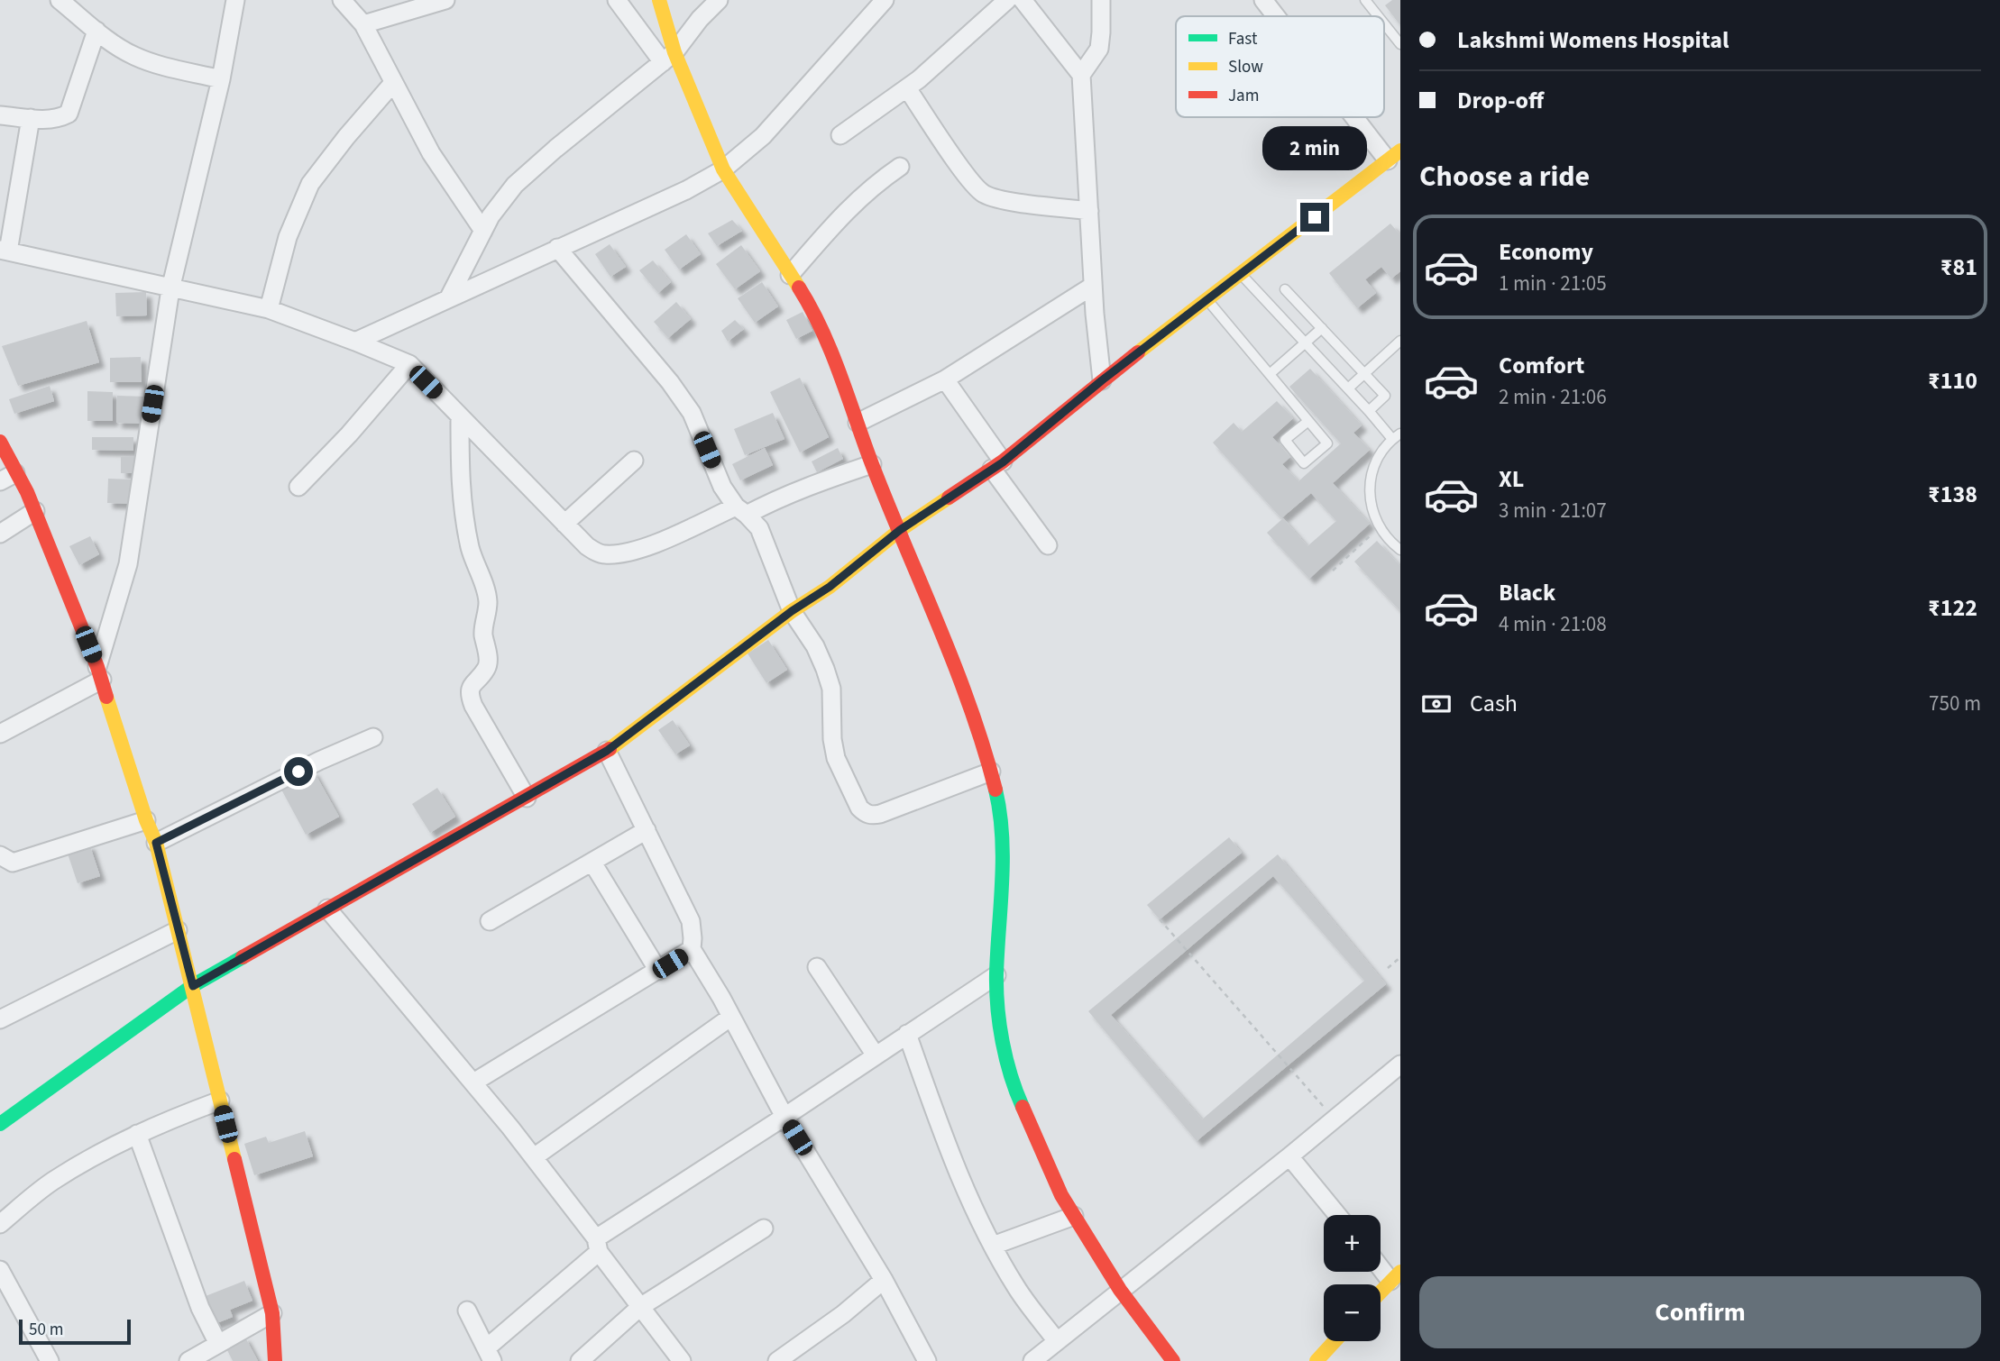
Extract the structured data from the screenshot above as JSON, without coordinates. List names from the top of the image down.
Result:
{
  "legend": ["Fast", "Slow", "Jam"],
  "scale_bar": "50 m",
  "page": {
    "banner": ["Lakshmi Womens Hospital", "Drop-off"],
    "bubble": "2 min",
    "heading": "Choose a ride",
    "list": [
      {
        "name": "Economy",
        "note": "1 min · 21:05",
        "value": "₹81"
      },
      {
        "name": "Comfort",
        "note": "2 min · 21:06",
        "value": "₹110"
      },
      {
        "name": "XL",
        "note": "3 min · 21:07",
        "value": "₹138"
      },
      {
        "name": "Black",
        "note": "4 min · 21:08",
        "value": "₹122"
      }
    ],
    "pay": ["Cash", "750 m"],
    "map_buttons": ["+", "−"],
    "buttons": "Confirm",
    "scale": "50 m"
  }
}
